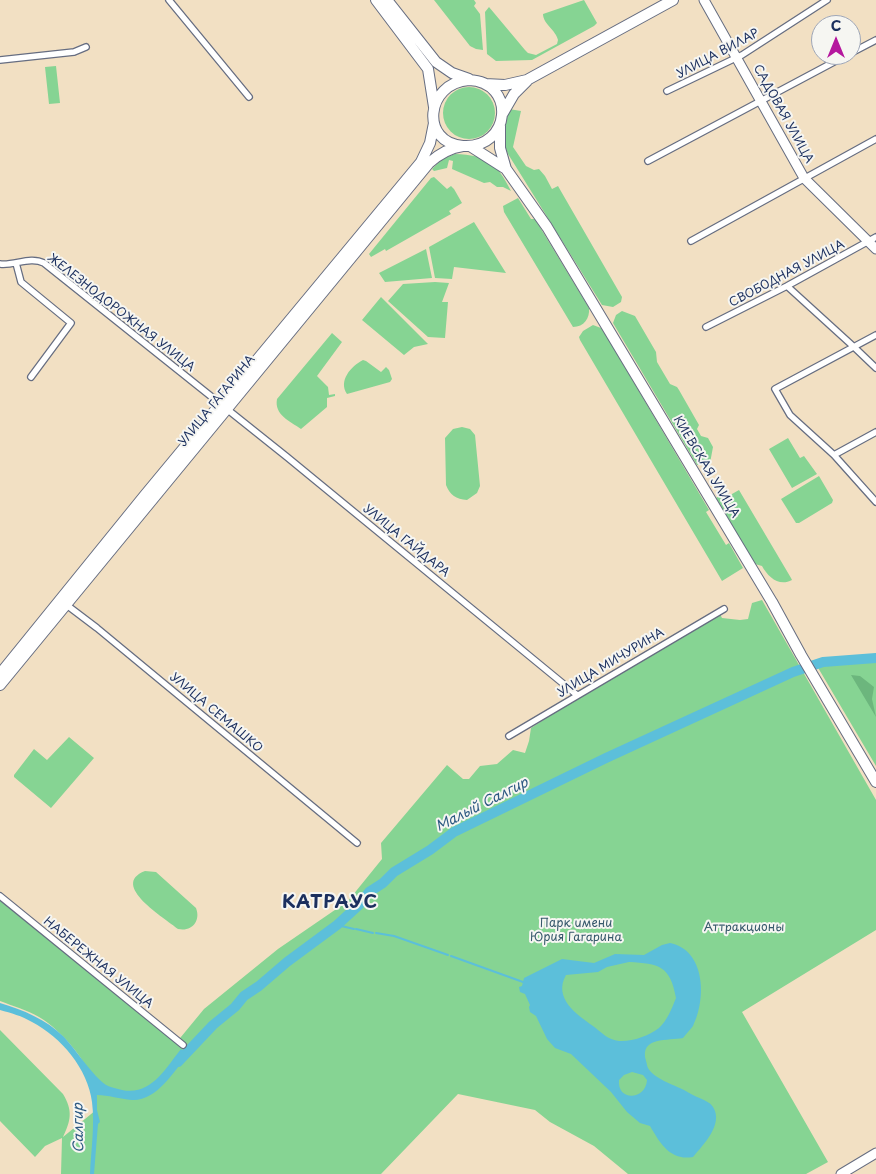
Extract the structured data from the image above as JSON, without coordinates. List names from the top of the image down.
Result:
{
  "streets": {
    "main road": ["САДОВАЯ УЛИЦА", "УЛИЦА ГАГАРИНА", "КИЕВСКАЯ УЛИЦА"],
    "street": [
      "УЛИЦА ВИЛАР",
      "СВОБОДНАЯ УЛИЦА",
      "ЖЕЛЕЗНОДОРОЖНАЯ УЛИЦА",
      "УЛИЦА ГАЙДАРА",
      "УЛИЦА МИЧУРИНА",
      "УЛИЦА СЕМАШКО",
      "НАБЕРЕЖНАЯ УЛИЦА"
    ]
  },
  "crossings": [
    ["УЛИЦА ВИЛАР", "САДОВАЯ УЛИЦА"],
    ["САДОВАЯ УЛИЦА", "СВОБОДНАЯ УЛИЦА"],
    ["ЖЕЛЕЗНОДОРОЖНАЯ УЛИЦА", "УЛИЦА ГАГАРИНА"],
    ["ЖЕЛЕЗНОДОРОЖНАЯ УЛИЦА", "УЛИЦА ГАЙДАРА"],
    ["УЛИЦА ГАГАРИНА", "КИЕВСКАЯ УЛИЦА"],
    ["УЛИЦА ГАГАРИНА", "УЛИЦА ГАЙДАРА"],
    ["УЛИЦА ГАГАРИНА", "УЛИЦА СЕМАШКО"],
    ["УЛИЦА ГАЙДАРА", "УЛИЦА МИЧУРИНА"]
  ],
  "districts": ["КАТРАУС"],
  "water": ["Малый Салгир", "Салгир"],
  "parks": ["Парк имени Юрия Гагарина", "Аттракционы"],
  "north": "top"
}
